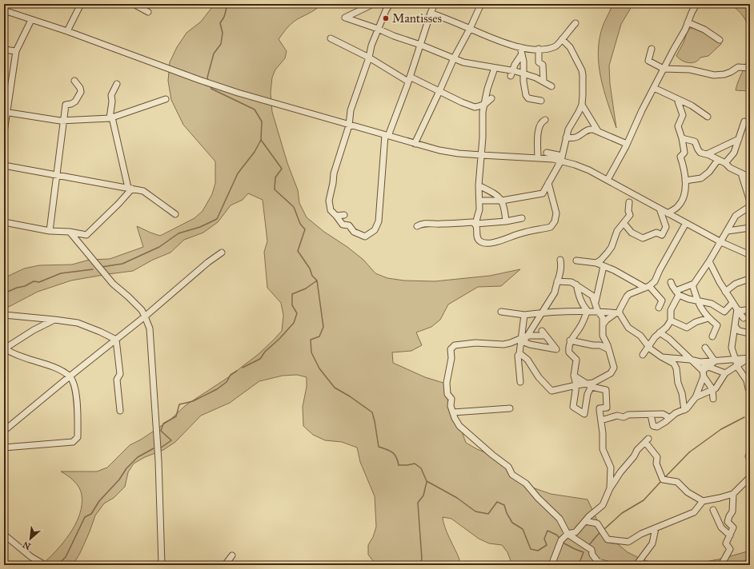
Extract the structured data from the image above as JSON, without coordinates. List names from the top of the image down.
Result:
{
  "places": ["Mantisses"],
  "north": "bottom left"
}
